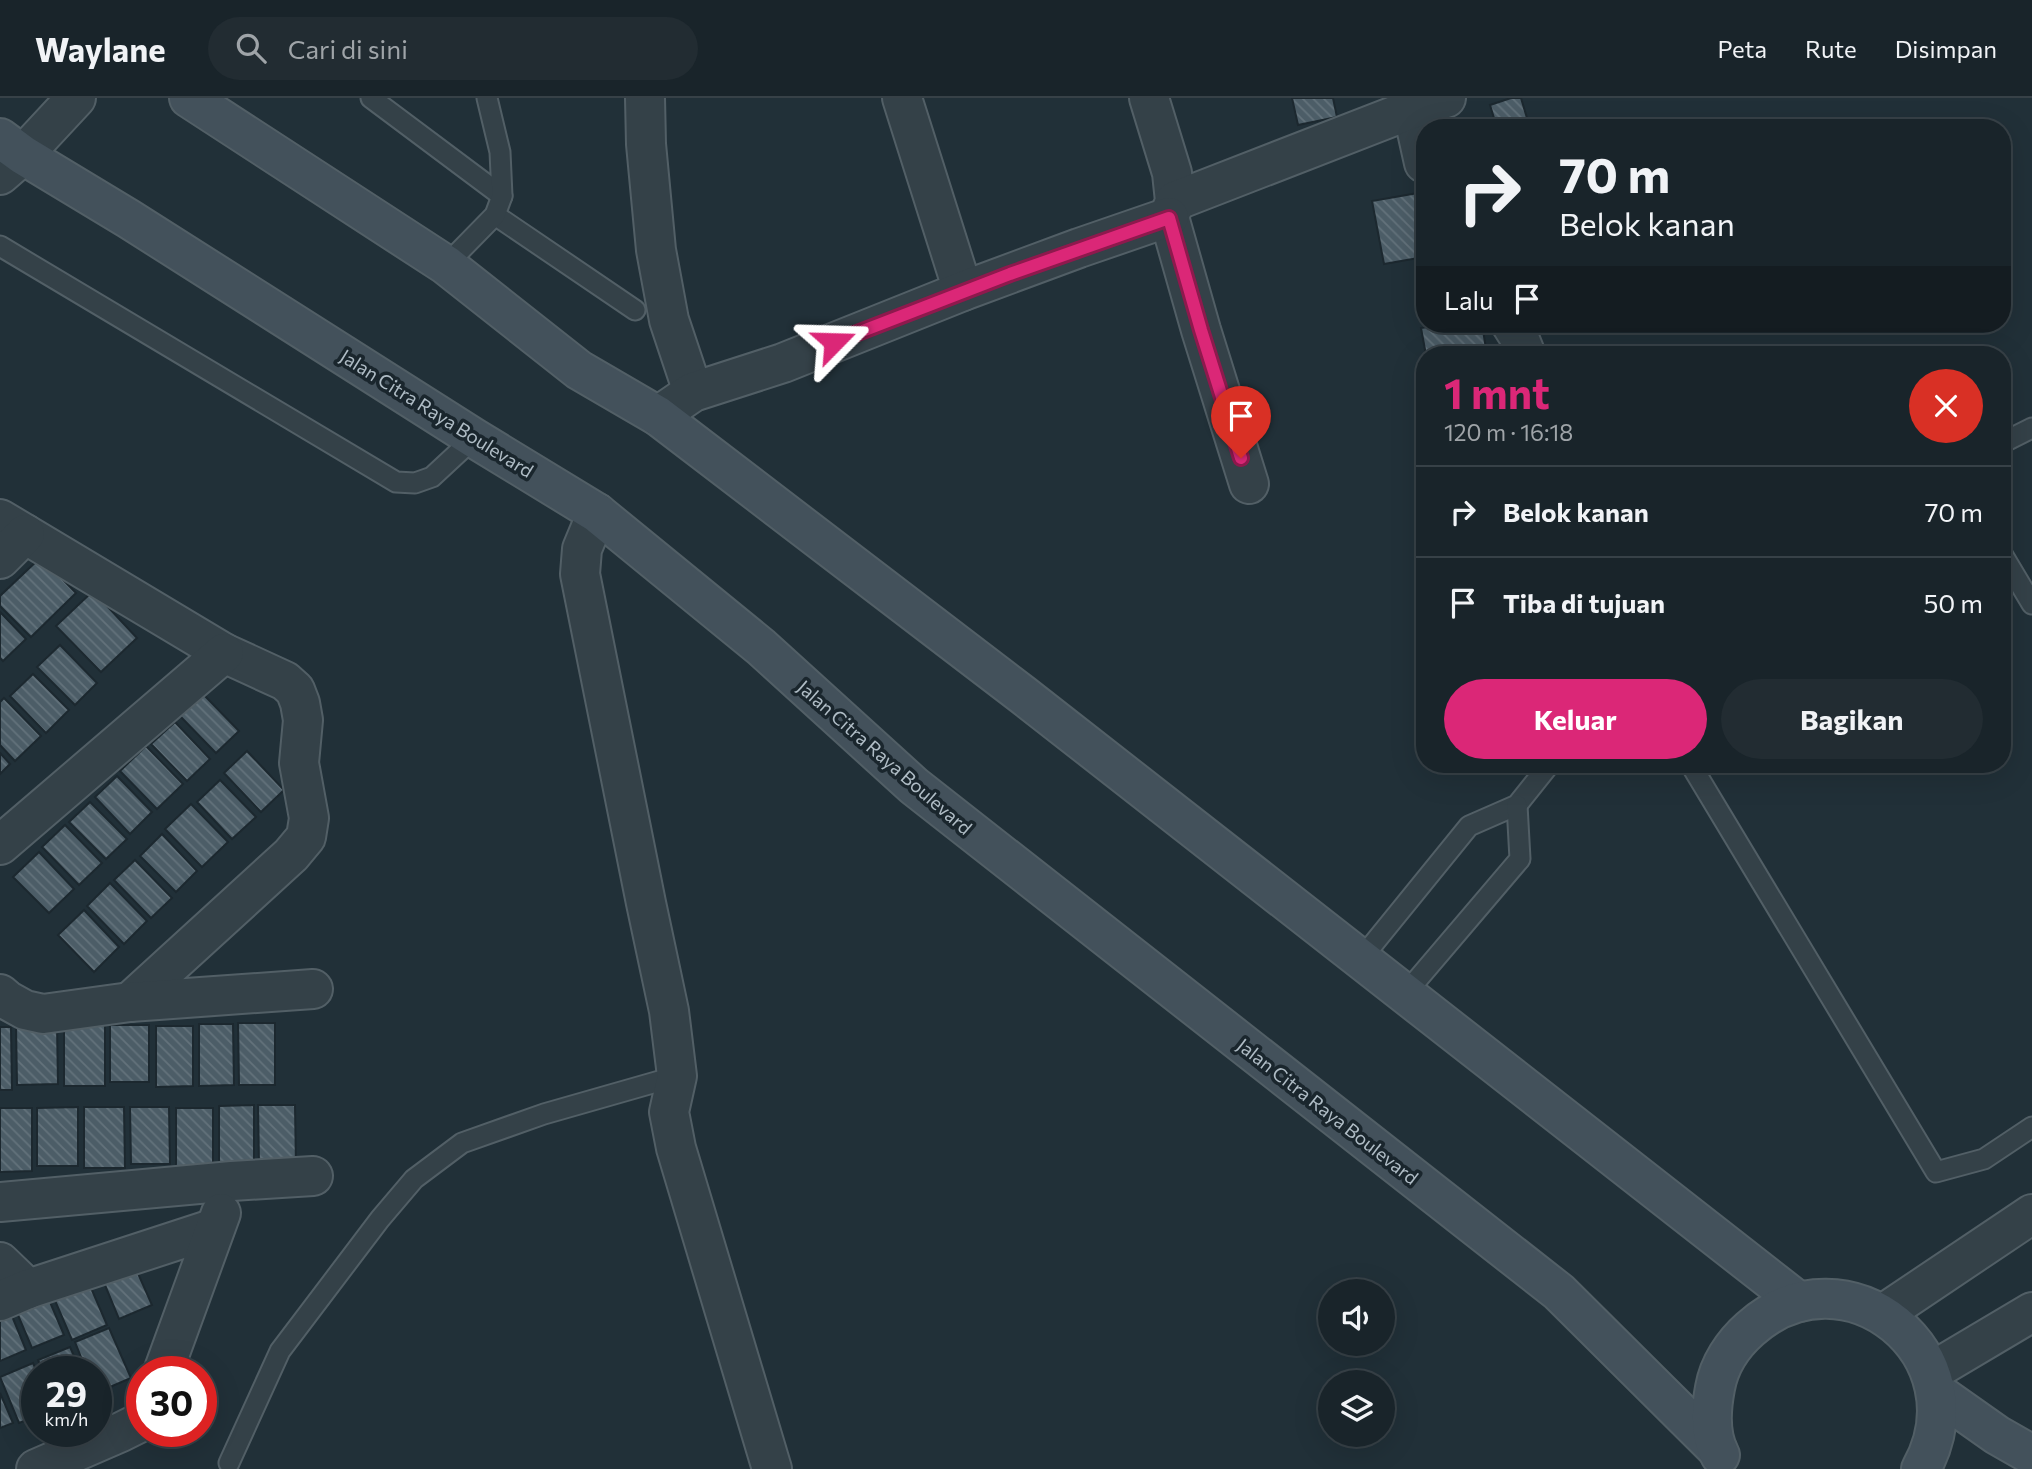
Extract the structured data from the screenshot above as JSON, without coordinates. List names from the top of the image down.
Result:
{
  "streets": {
    "main road": ["Jalan Citra Raya Boulevard"]
  },
  "page": {
    "header": "Waylane",
    "search": "Cari di sini",
    "nav": ["Peta", "Rute", "Disimpan"],
    "turn": ["70 m", "Belok kanan"],
    "then": "Lalu",
    "heading": ["1 mnt", "120 m · 16:18"],
    "list": [
      {
        "name": "Belok kanan",
        "value": "70 m"
      },
      {
        "name": "Tiba di tujuan",
        "value": "50 m"
      }
    ],
    "buttons": ["Keluar", "Bagikan"],
    "speed": "29 km/h",
    "limit": "30"
  }
}
